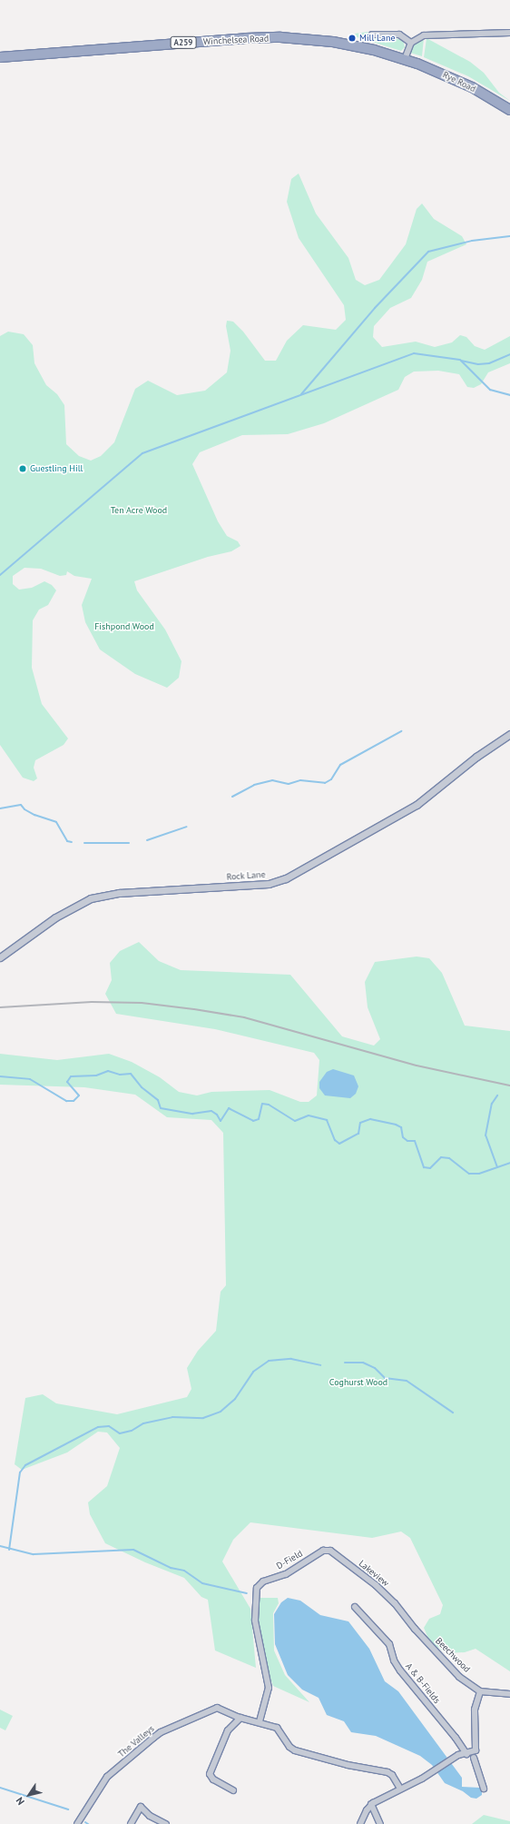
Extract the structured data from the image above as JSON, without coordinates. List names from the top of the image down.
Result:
{
  "streets": {
    "highway": ["Winchelsea Road", "A259", "Rye Road"],
    "street": [
      "Rock Lane",
      "D-Field",
      "Lakeview",
      "Beechwood",
      "A & B-Fields",
      "The Valleys"
    ]
  },
  "crossings": [
    ["Winchelsea Road", "Rye Road"],
    ["D-Field", "Lakeview"],
    ["D-Field", "The Valleys"],
    ["Lakeview", "Beechwood"]
  ],
  "parks": ["Ten Acre Wood", "Fishpond Wood", "Coghurst Wood"],
  "places": ["Mill Lane", "Guestling Hill"],
  "north": "bottom left"
}
